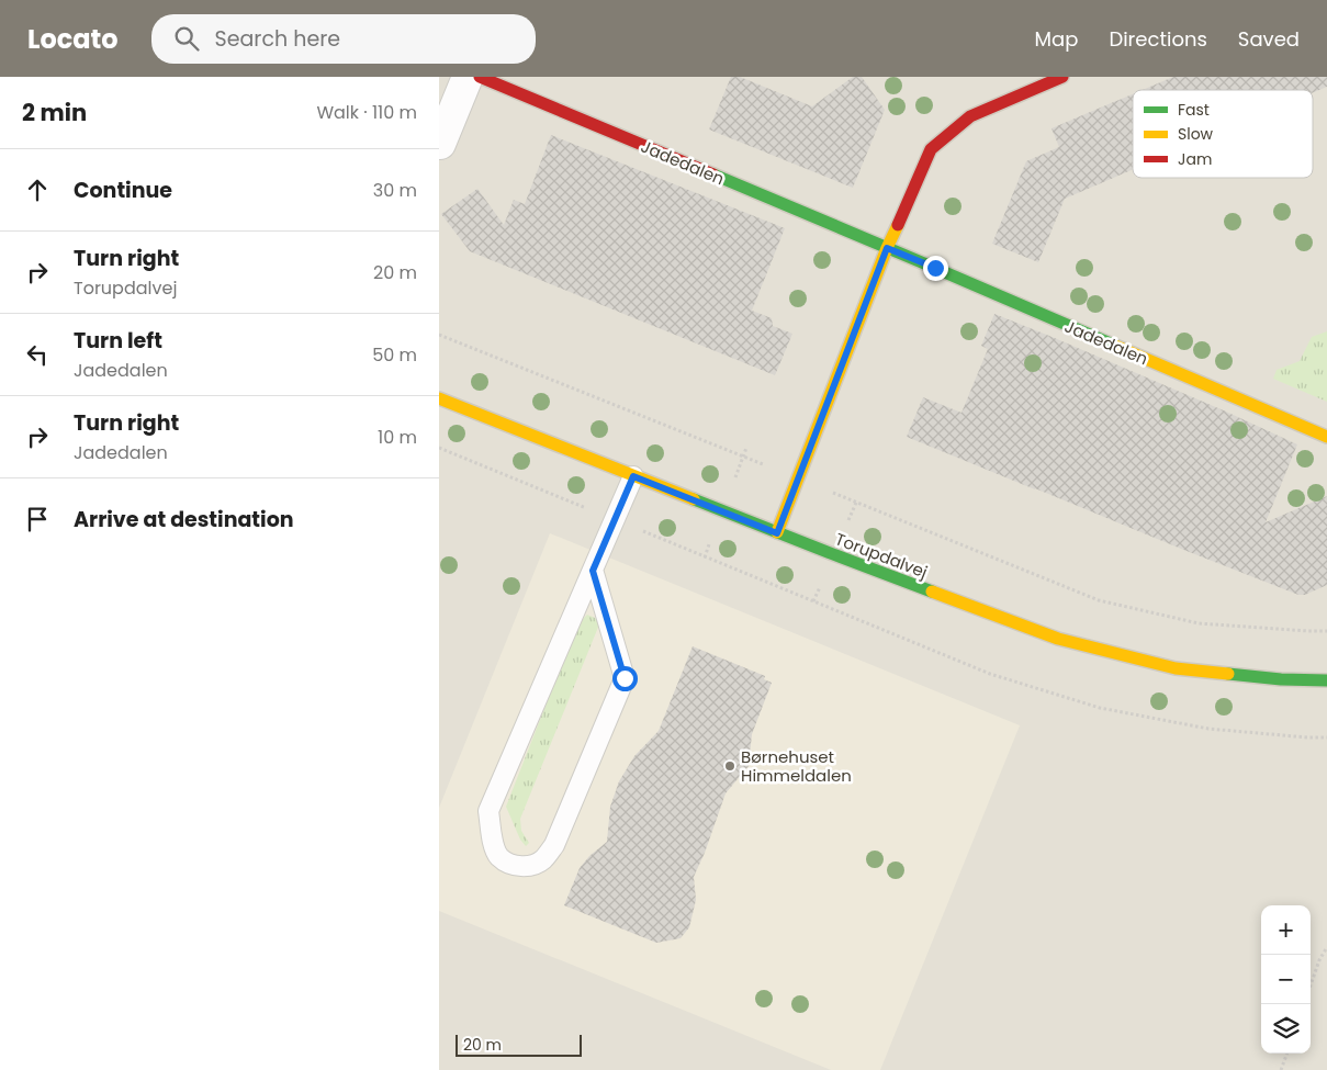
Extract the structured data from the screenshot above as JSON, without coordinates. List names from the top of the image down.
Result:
{
  "streets": {
    "street": ["Jadedalen", "Torupdalvej"]
  },
  "places": ["Børnehuset Himmeldalen"],
  "legend": ["Fast", "Slow", "Jam"],
  "scale_bar": "20 m",
  "page": {
    "header": "Locato",
    "search": "Search here",
    "nav": ["Map", "Directions", "Saved"],
    "heading": ["2 min", "Walk · 110 m"],
    "list": [
      ["Continue", "30 m"],
      ["Turn right", "Torupdalvej", "20 m"],
      ["Turn left", "Jadedalen", "50 m"],
      ["Turn right", "Jadedalen", "10 m"],
      "Arrive at destination"
    ],
    "map_buttons": ["+", "−"],
    "scale": "20 m"
  }
}
